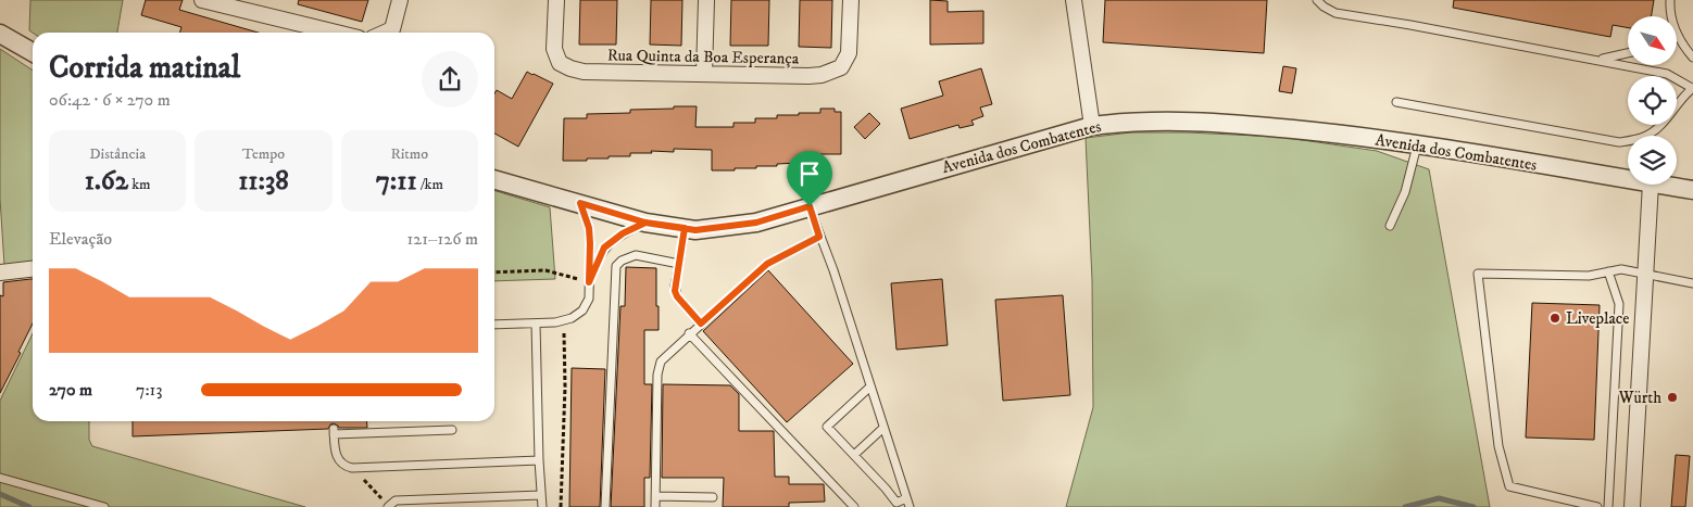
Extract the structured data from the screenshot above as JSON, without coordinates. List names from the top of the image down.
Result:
{
  "streets": {
    "street": ["Rua Quinta da Boa Esperança", "Avenida dos Combatentes"]
  },
  "places": ["Liveplace", "Würth"],
  "north": "bottom right",
  "page": {
    "heading": ["Corrida matinal", "06:42 · 6 × 270 m"],
    "stats": [
      ["Distância", "1.62 km"],
      ["Tempo", "11:38"],
      ["Ritmo", "7:11 /km"]
    ],
    "chart": ["Elevação", "121–126 m"],
    "list": [
      {
        "name": "270 m",
        "note": "7:13"
      }
    ]
  }
}
